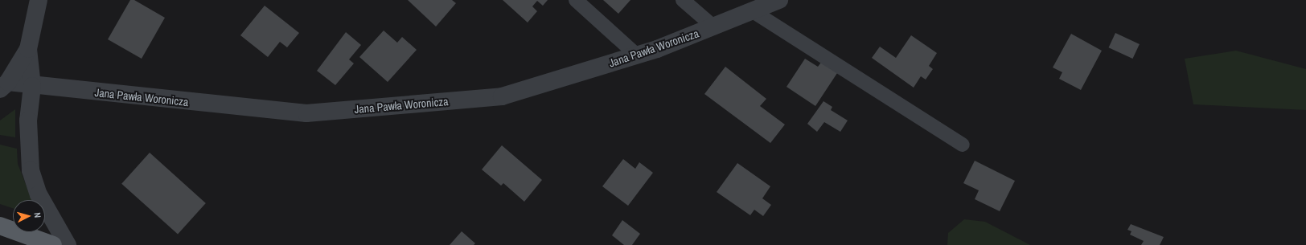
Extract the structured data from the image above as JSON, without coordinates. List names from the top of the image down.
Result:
{
  "streets": {
    "street": ["Jana Pawła Woronicza"]
  },
  "north": "right"
}
